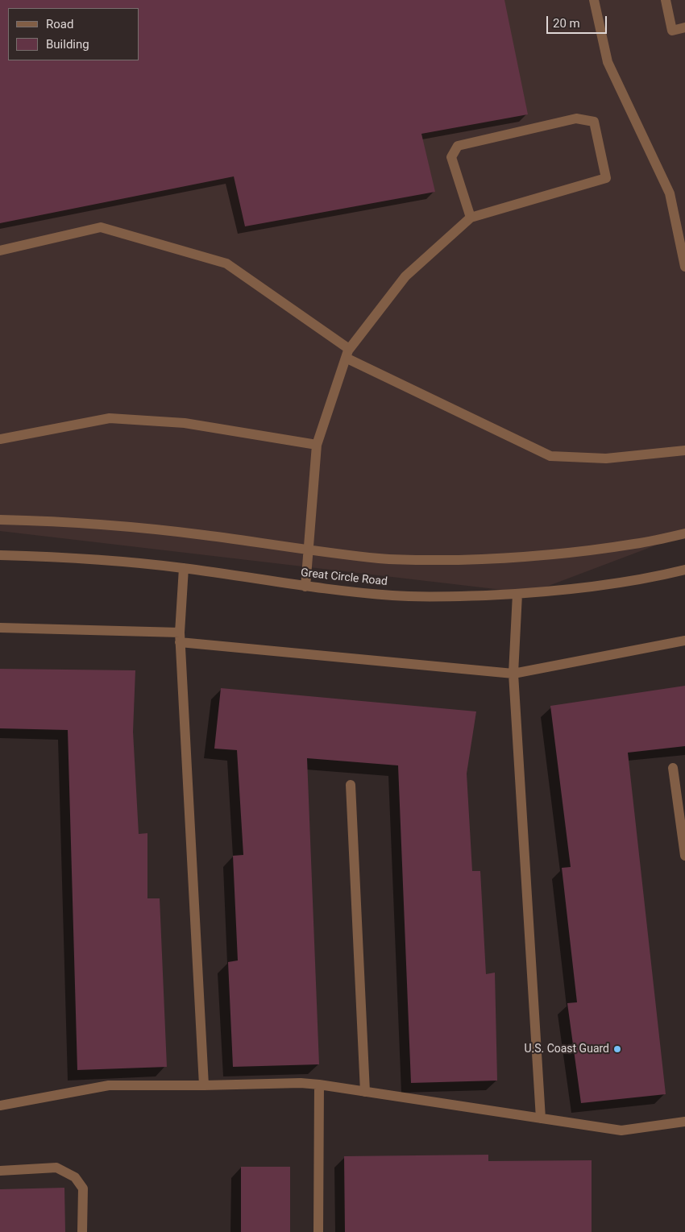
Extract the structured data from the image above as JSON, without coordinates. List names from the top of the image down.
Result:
{
  "streets": {
    "street": ["Great Circle Road"]
  },
  "places": ["U.S. Coast Guard"],
  "legend": ["Road", "Building"],
  "scale_bar": "20 m"
}
